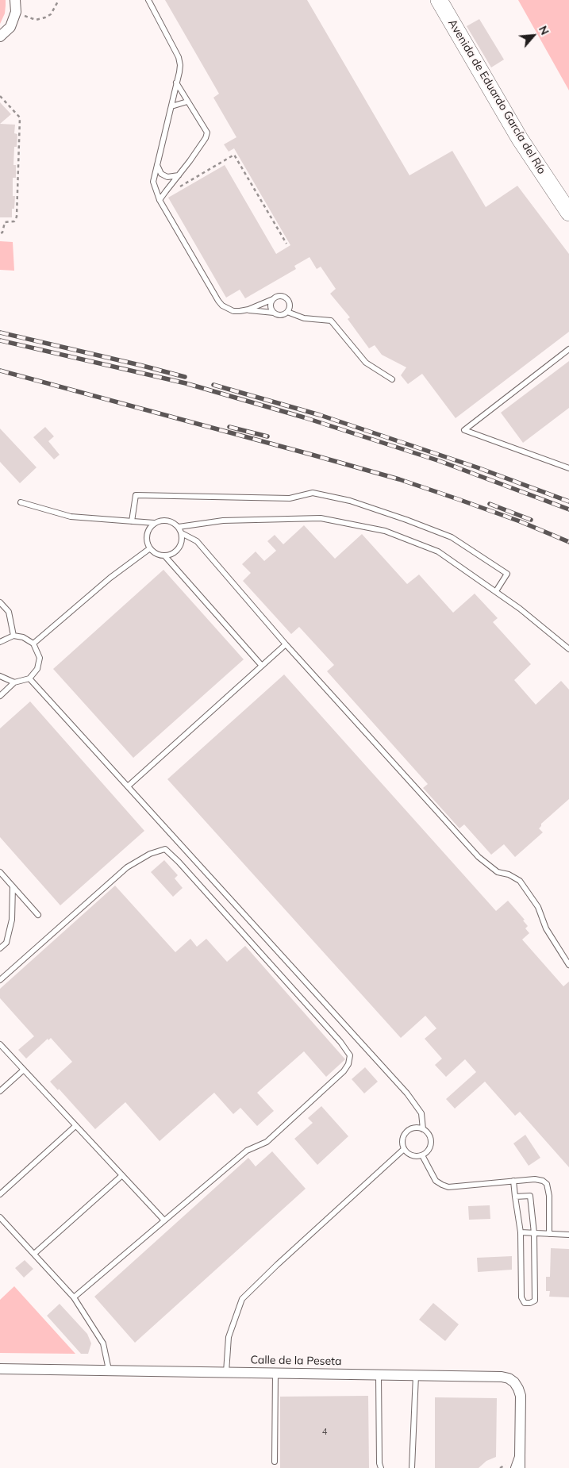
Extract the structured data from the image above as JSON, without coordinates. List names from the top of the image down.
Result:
{
  "streets": {
    "highway": ["Avenida de Eduardo García del Río"],
    "street": ["Calle de la Peseta"]
  },
  "house_numbers": ["4"],
  "north": "top right"
}
